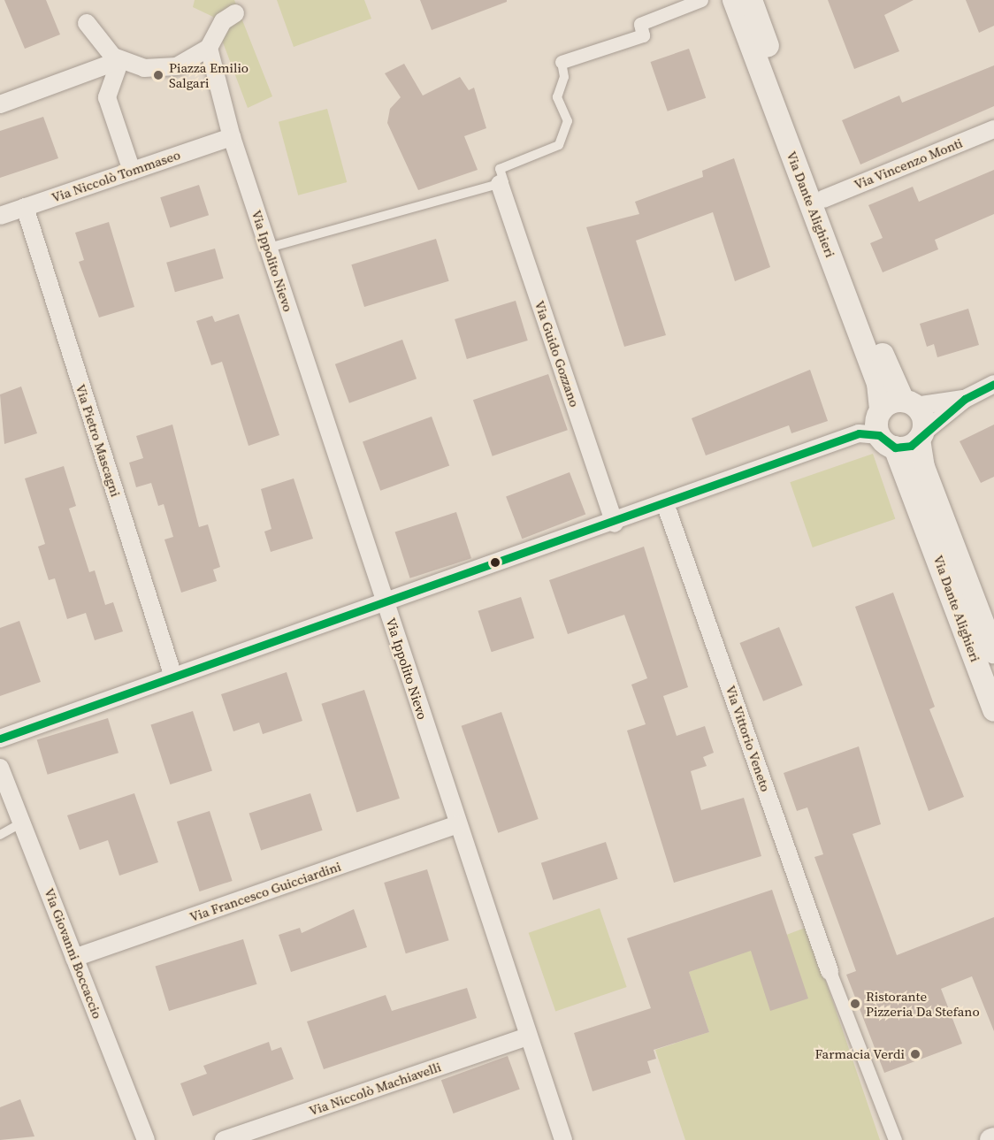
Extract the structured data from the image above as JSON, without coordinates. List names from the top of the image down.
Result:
{
  "streets": {
    "street": [
      "Via Vincenzo Monti",
      "Via Niccolò Tommaseo",
      "Via Dante Alighieri",
      "Via Ippolito Nievo",
      "Via Guido Gozzano",
      "Via Pietro Mascagni",
      "Via Vittorio Veneto",
      "Via Francesco Guicciardini",
      "Via Giovanni Boccaccio",
      "Via Niccolò Machiavelli"
    ]
  },
  "crossings": [
    ["Via Vincenzo Monti", "Via Dante Alighieri"],
    ["Via Niccolò Tommaseo", "Via Ippolito Nievo"],
    ["Via Niccolò Tommaseo", "Via Pietro Mascagni"],
    ["Via Ippolito Nievo", "Via Francesco Guicciardini"],
    ["Via Ippolito Nievo", "Via Niccolò Machiavelli"],
    ["Via Francesco Guicciardini", "Via Giovanni Boccaccio"]
  ],
  "places": ["Piazza Emilio Salgari", "Ristorante Pizzeria Da Stefano", "Farmacia Verdi"]
}
